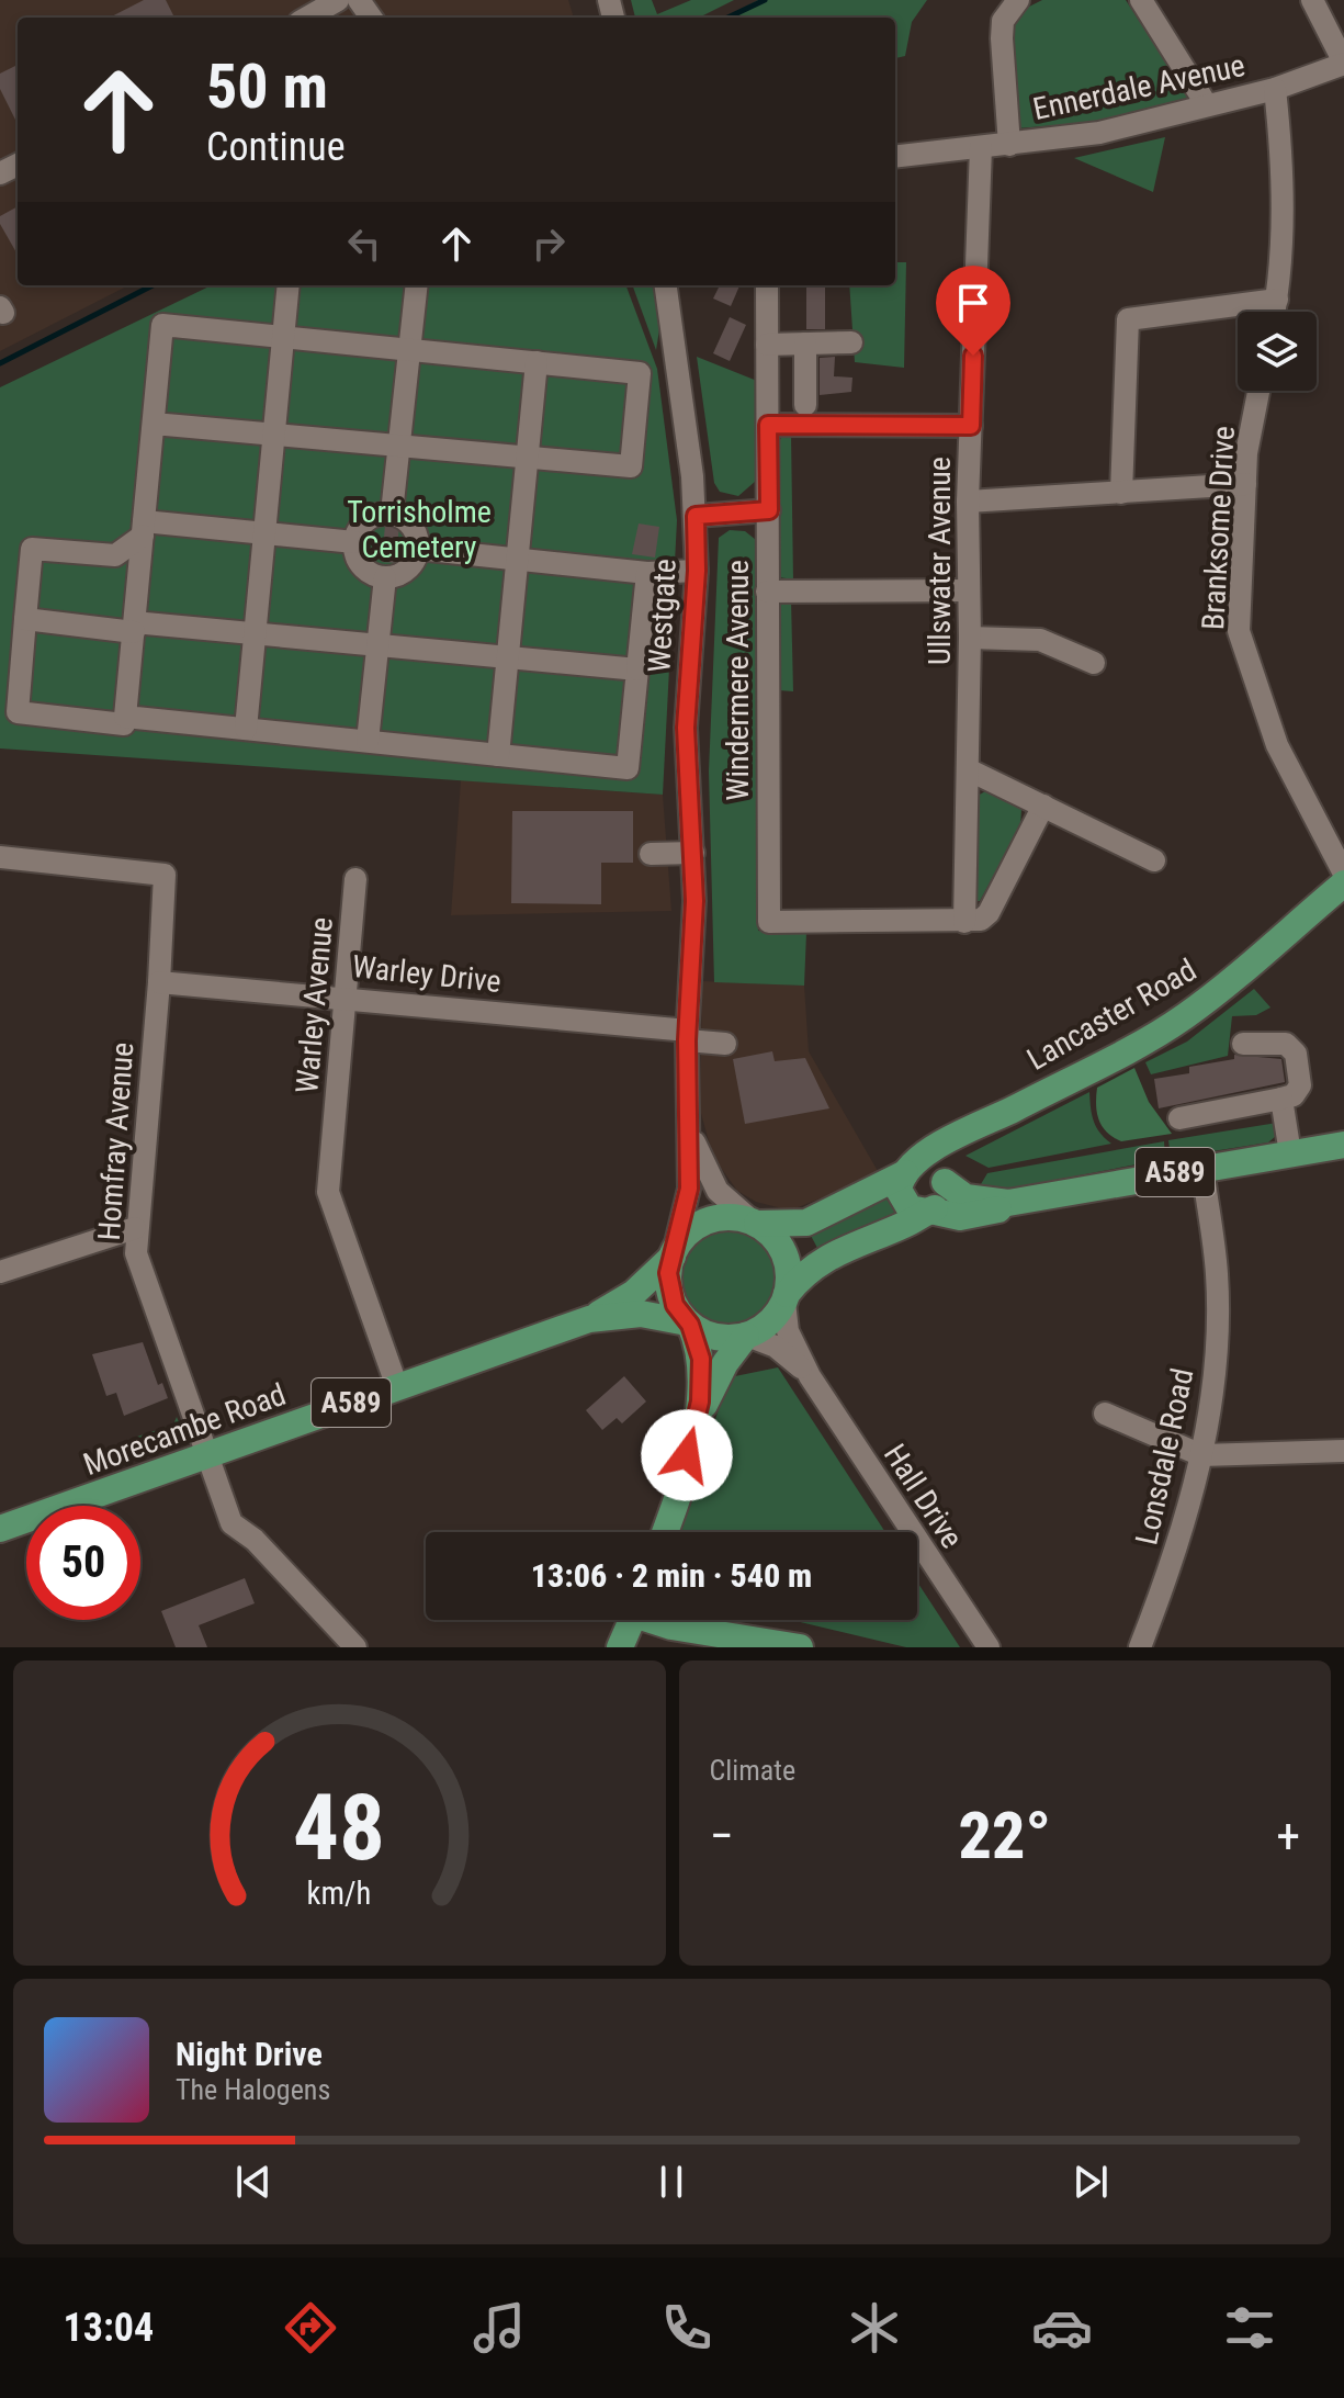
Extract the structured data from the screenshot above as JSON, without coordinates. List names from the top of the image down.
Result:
{
  "streets": {
    "main road": ["Lancaster Road", "A589", "Morecambe Road"],
    "street": [
      "Ennerdale Avenue",
      "Branksome Drive",
      "Ullswater Avenue",
      "Westgate",
      "Windermere Avenue",
      "Warley Drive",
      "Warley Avenue",
      "Homfray Avenue",
      "Lonsdale Road",
      "Hall Drive"
    ]
  },
  "crossings": [
    ["Ennerdale Avenue", "Ullswater Avenue"],
    ["Ullswater Avenue", "Windermere Avenue"],
    ["Westgate", "Warley Drive"],
    ["Westgate", "Lancaster Road"],
    ["Westgate", "A589"],
    ["Westgate", "Morecambe Road"],
    ["Westgate", "Hall Drive"],
    ["Warley Drive", "Warley Avenue"],
    ["Warley Drive", "Homfray Avenue"],
    ["Warley Avenue", "Morecambe Road"],
    ["Lancaster Road", "A589"],
    ["Lancaster Road", "Morecambe Road"],
    ["Lancaster Road", "Hall Drive"],
    ["Homfray Avenue", "Morecambe Road"],
    ["A589", "Morecambe Road"],
    ["A589", "Lonsdale Road"],
    ["A589", "Hall Drive"],
    ["Morecambe Road", "Hall Drive"]
  ],
  "parks": ["Torrisholme Cemetery"],
  "page": {
    "turn": ["50 m", "Continue"],
    "limit": "50",
    "trip": "13:06 · 2 min · 540 m",
    "tile": "Climate",
    "heat": ["−", "22°", "+"],
    "song": ["Night Drive", "The Halogens"],
    "tabs": "13:04",
    "gauge": ["48", "km/h"]
  }
}
